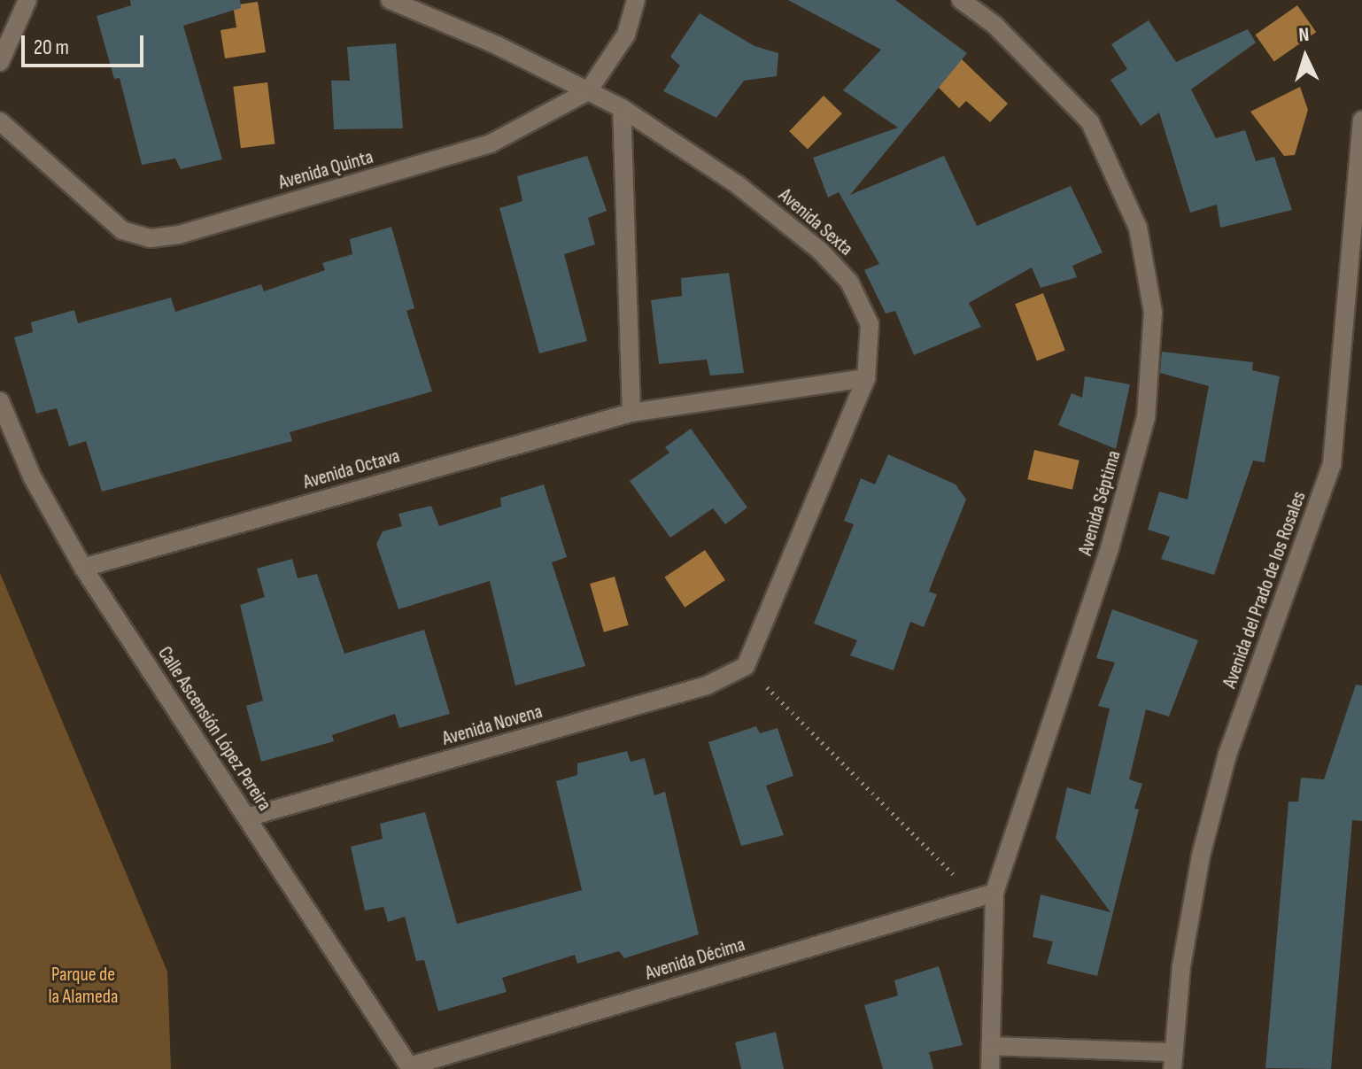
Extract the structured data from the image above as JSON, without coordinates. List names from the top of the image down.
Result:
{
  "streets": {
    "street": [
      "Avenida Quinta",
      "Avenida Sexta",
      "Avenida Octava",
      "Avenida Séptima",
      "Avenida del Prado de los Rosales",
      "Avenida Novena",
      "Calle Ascensión López Pereira",
      "Avenida Décima"
    ]
  },
  "crossings": [
    ["Avenida Quinta", "Avenida Sexta"],
    ["Avenida Sexta", "Avenida Octava"],
    ["Avenida Sexta", "Avenida Novena"],
    ["Avenida Octava", "Calle Ascensión López Pereira"],
    ["Avenida Séptima", "Avenida Décima"],
    ["Avenida Novena", "Calle Ascensión López Pereira"],
    ["Calle Ascensión López Pereira", "Avenida Décima"]
  ],
  "parks": ["Parque de la Alameda"],
  "scale_bar": "20 m",
  "north": "top"
}
